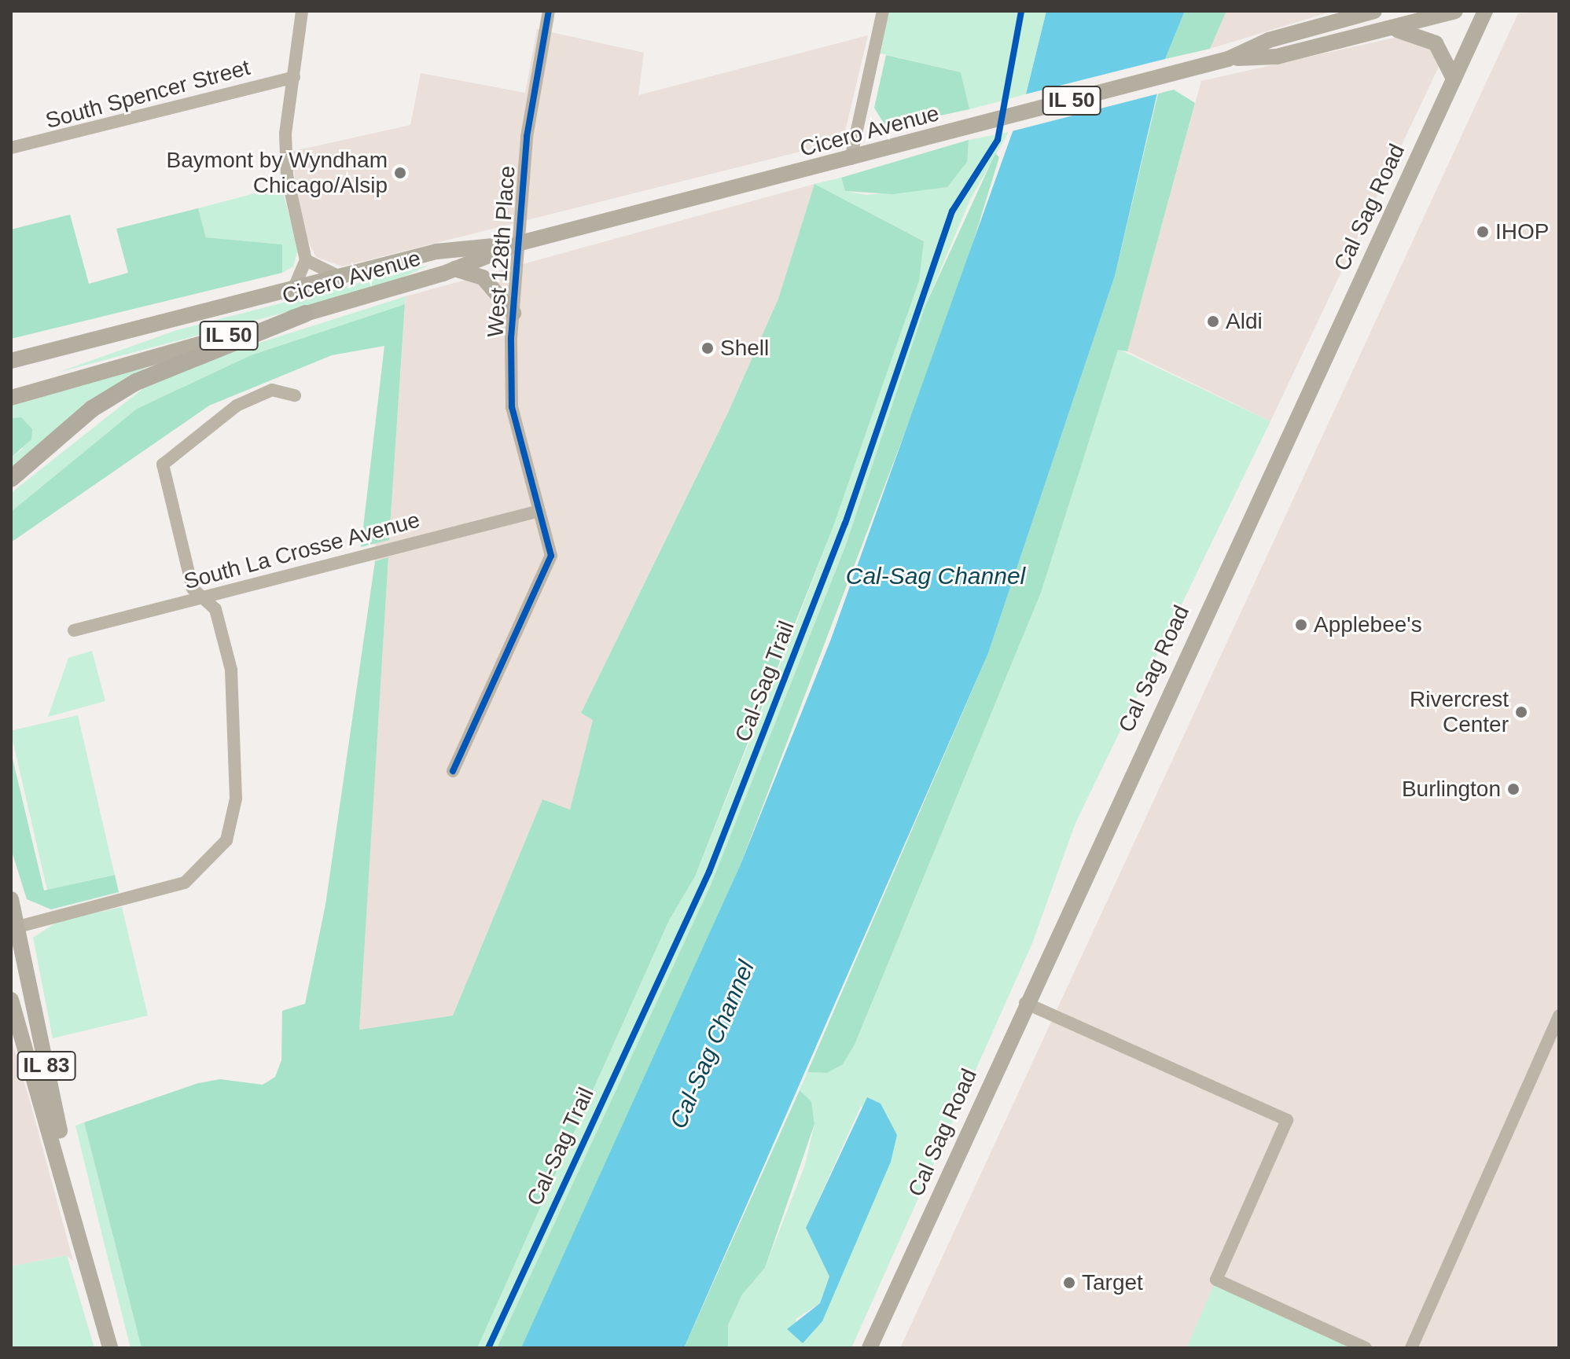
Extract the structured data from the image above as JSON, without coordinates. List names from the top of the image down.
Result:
{
  "streets": {
    "main road": [
      "IL 50",
      "Cicero Avenue",
      "Cal Sag Road",
      "IL 83"
    ],
    "street": ["South Spencer Street", "West 128th Place", "South La Crosse Avenue"],
    "cycle path": ["Cal-Sag Trail"]
  },
  "crossings": [
    ["Cicero Avenue", "West 128th Place"],
    ["West 128th Place", "South La Crosse Avenue"]
  ],
  "water": ["Cal-Sag Channel"],
  "places": [
    "Baymont by Wyndham Chicago/Alsip",
    "IHOP",
    "Aldi",
    "Shell",
    "Applebee's",
    "Rivercrest Center",
    "Burlington",
    "Target"
  ]
}
